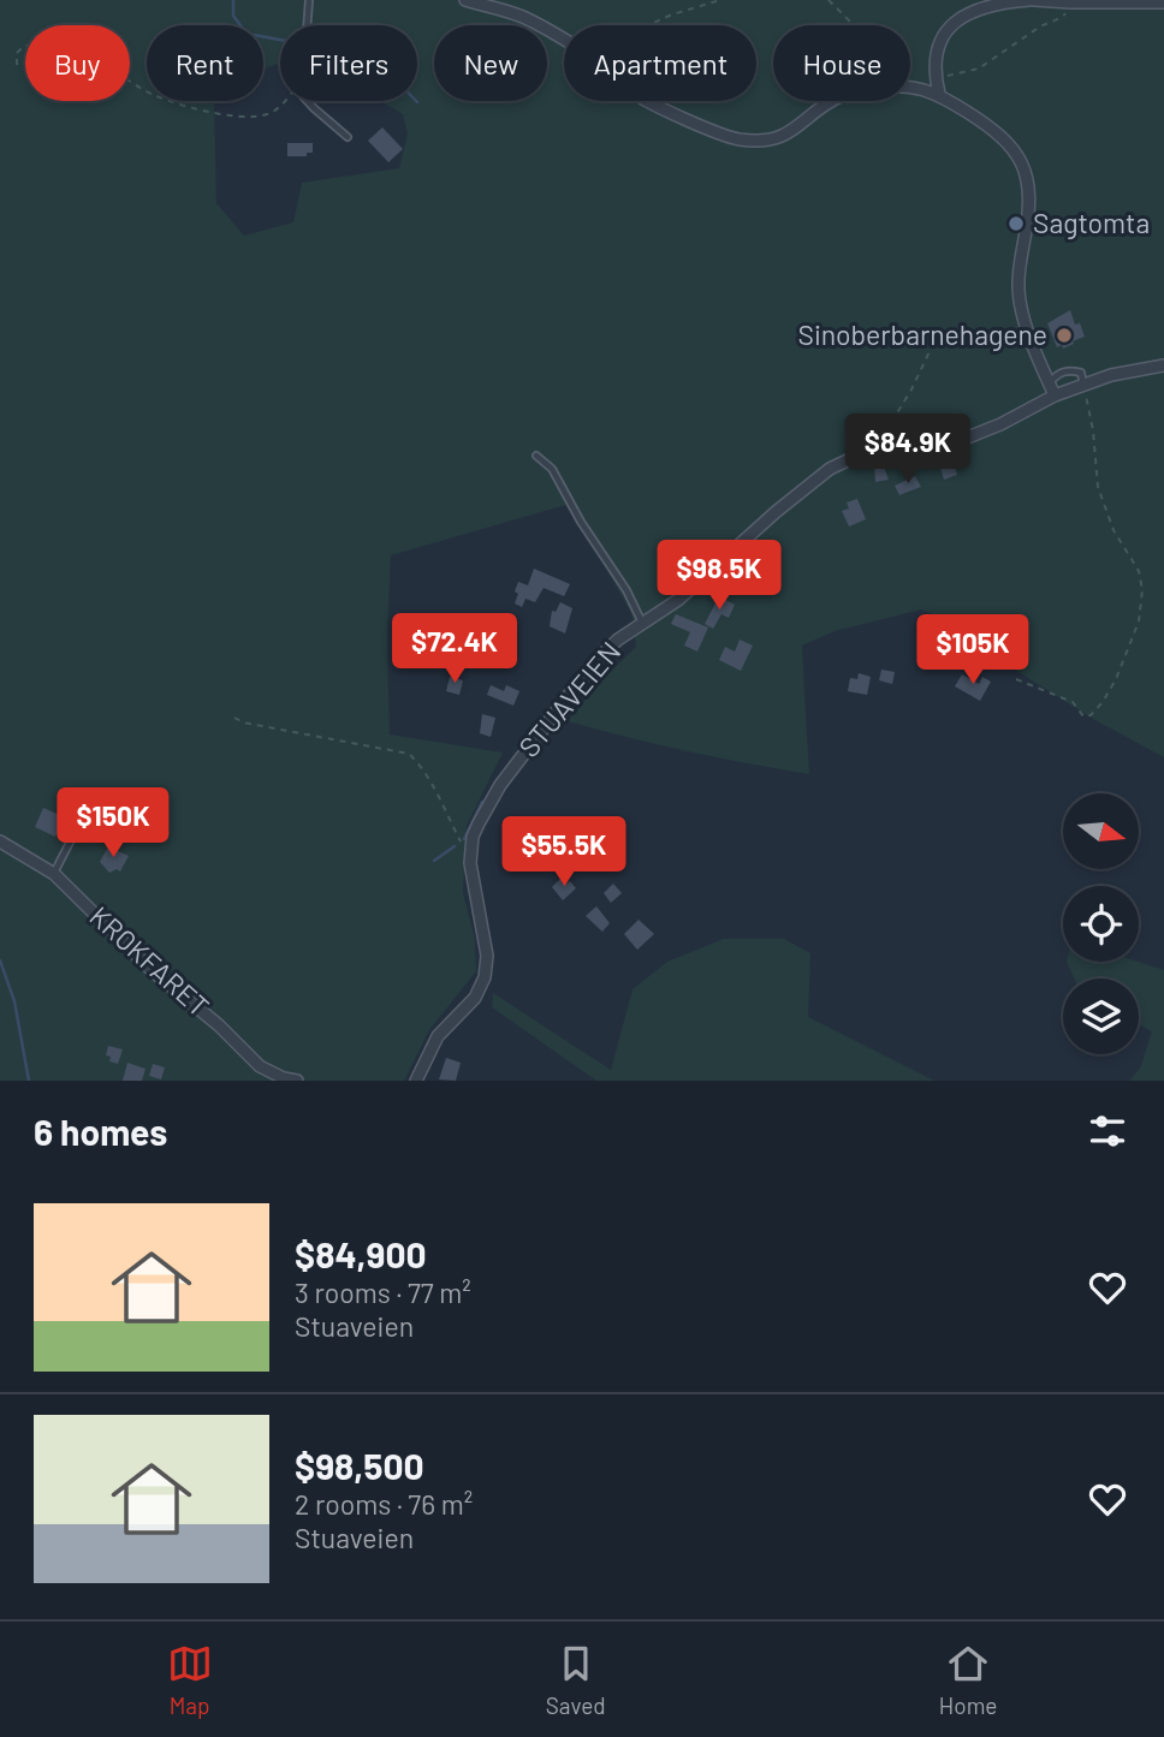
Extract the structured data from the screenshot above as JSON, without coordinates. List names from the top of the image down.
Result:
{
  "streets": {
    "street": ["STUAVEIEN", "KROKFARET"]
  },
  "places": ["Sagtomta", "Sinoberbarnehagene"],
  "north": "right",
  "page": {
    "chip": [
      "Buy",
      "Rent",
      "Filters",
      "New",
      "Apartment",
      "House"
    ],
    "price": [
      "$84.9K",
      "$98.5K",
      "$72.4K",
      "$105K",
      "$150K",
      "$55.5K"
    ],
    "heading": "6 homes",
    "list": [
      {
        "name": "$84,900",
        "note": "3 rooms · 77 m² · Stuaveien"
      },
      {
        "name": "$98,500",
        "note": "2 rooms · 76 m² · Stuaveien"
      }
    ],
    "tabs": ["Map", "Saved", "Home"]
  }
}
